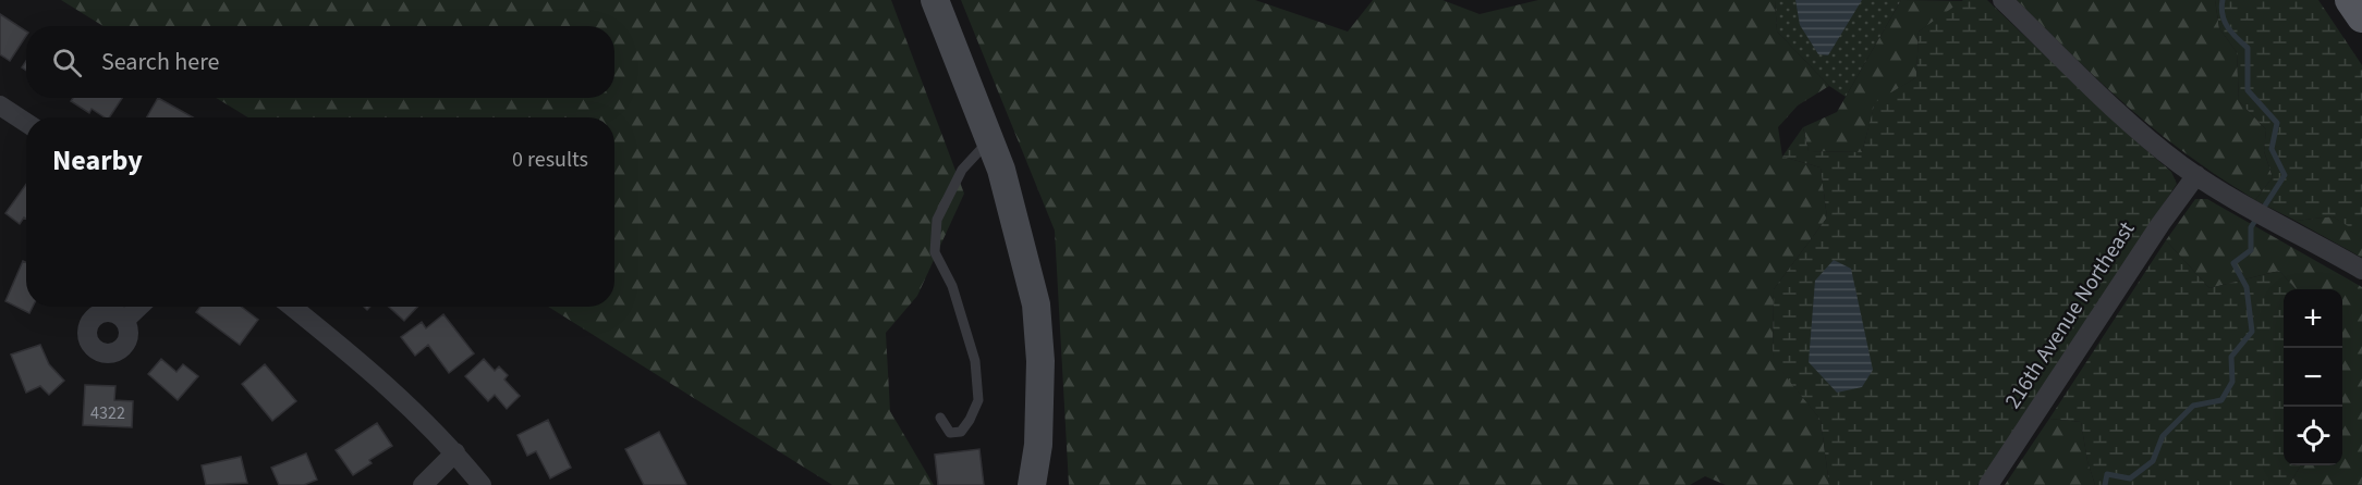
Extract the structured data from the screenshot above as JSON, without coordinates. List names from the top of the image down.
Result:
{
  "streets": {
    "street": ["216th Avenue Northeast"]
  },
  "house_numbers": ["4322"],
  "page": {
    "search": "Search here",
    "heading": ["Nearby", "0 results"],
    "map_buttons": ["+", "−"]
  }
}
